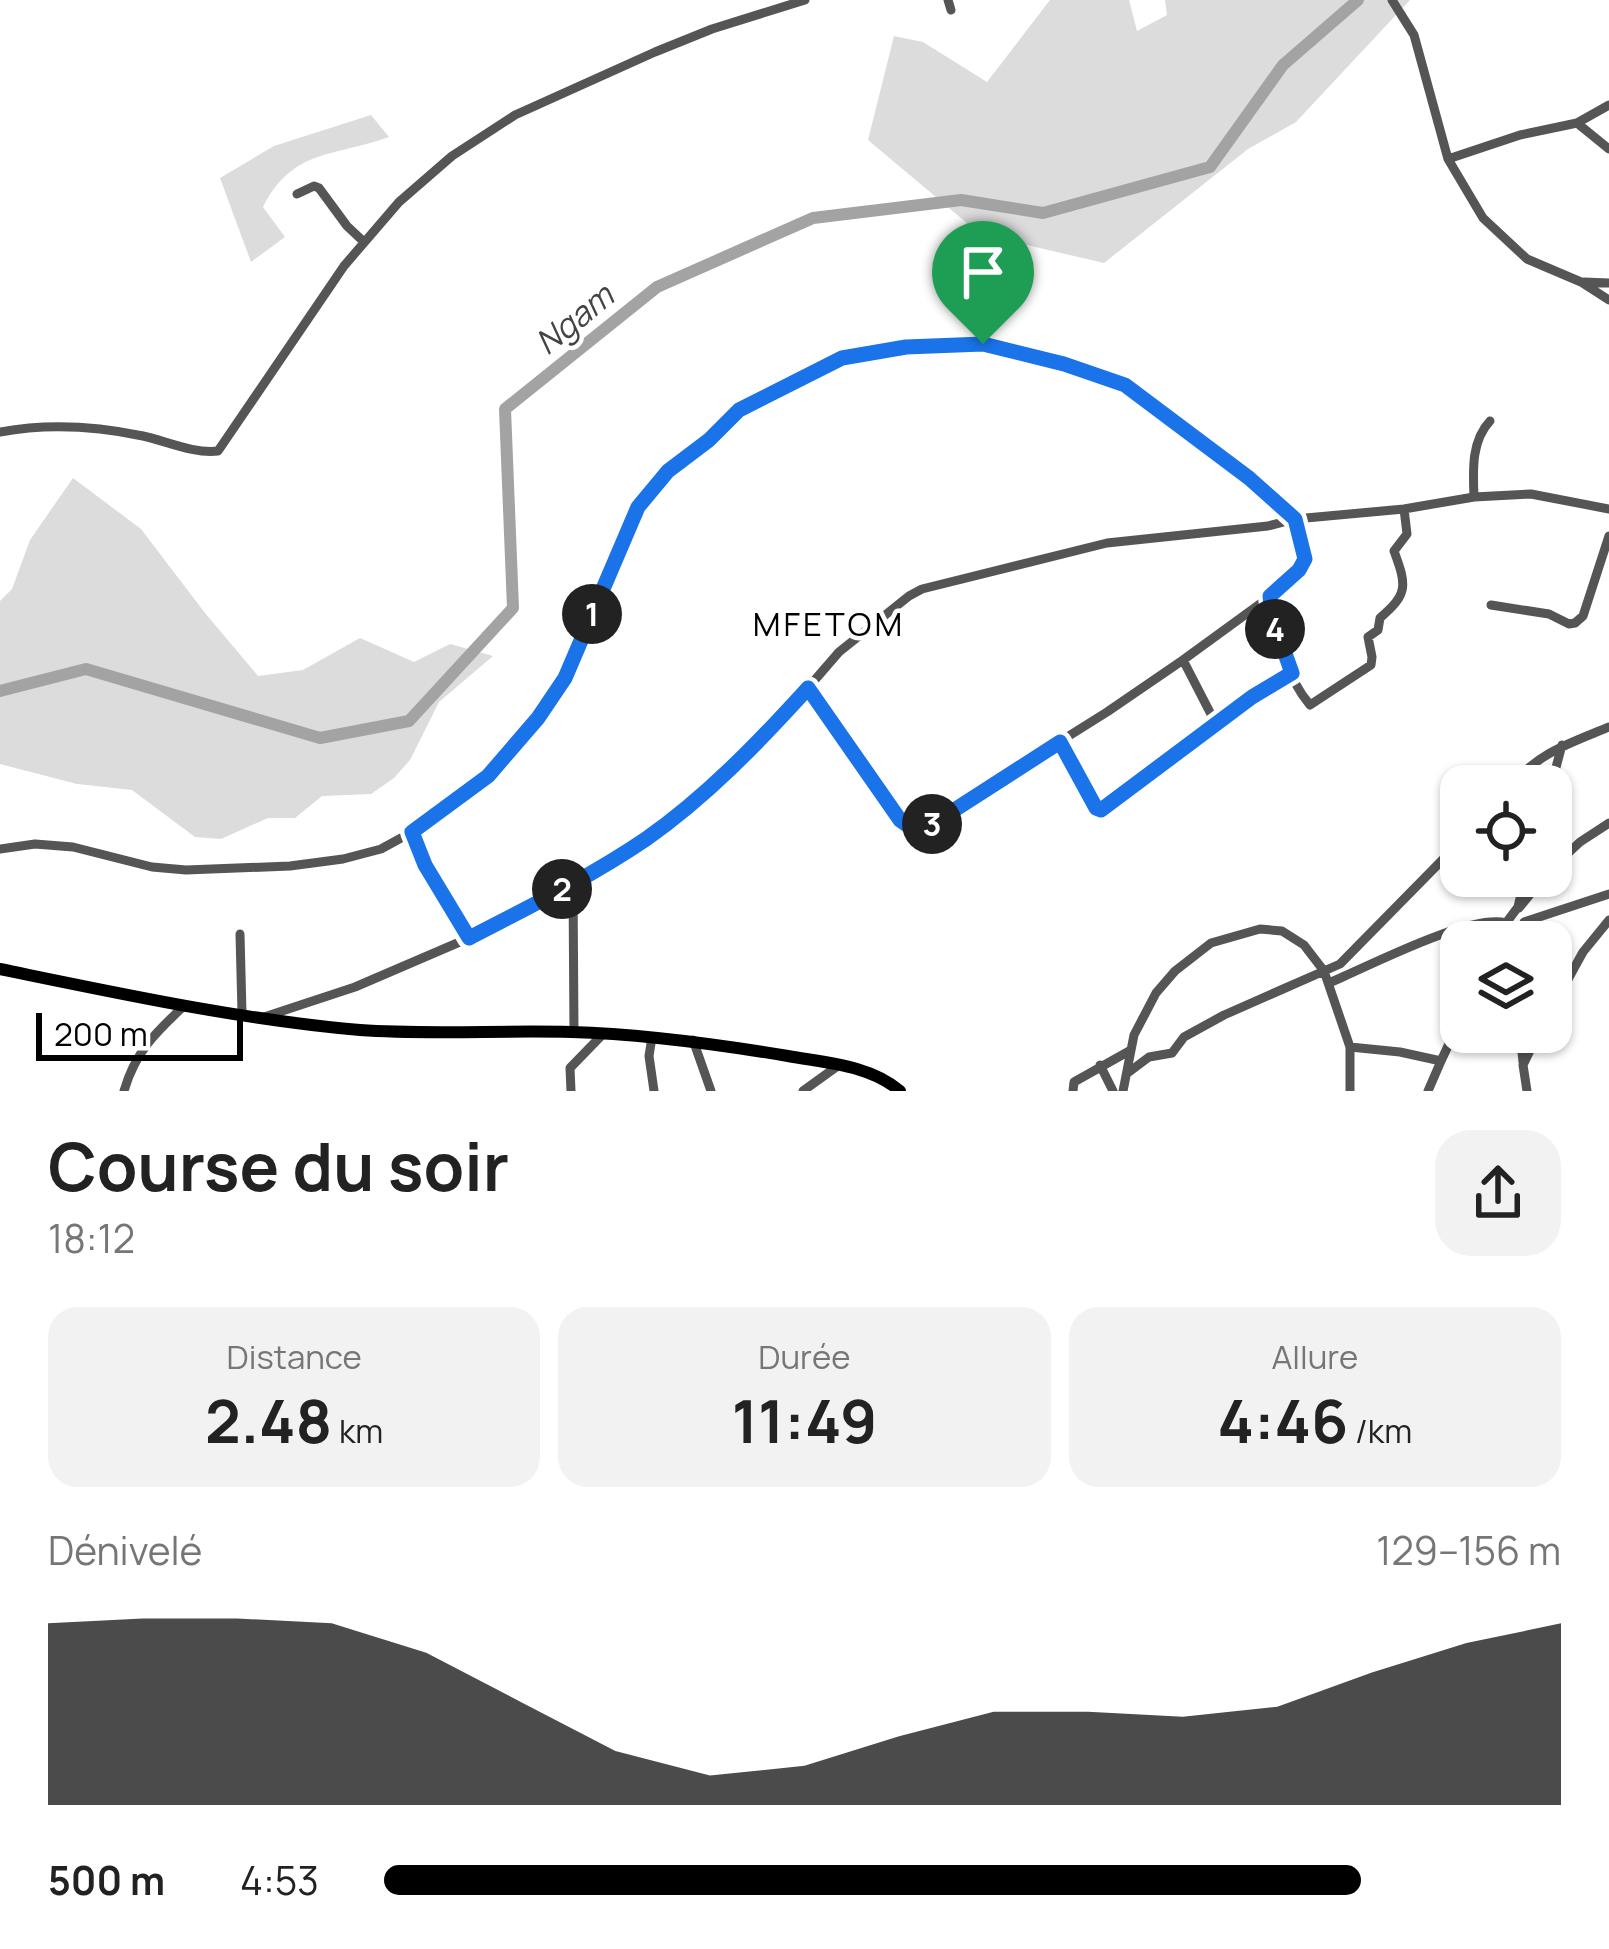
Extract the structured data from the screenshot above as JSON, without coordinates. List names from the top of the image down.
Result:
{
  "districts": ["MFETOM"],
  "water": ["Ngam"],
  "scale_bar": "200 m",
  "page": {
    "pins": [
      "1",
      "4",
      "3",
      "2"
    ],
    "scale": "200 m",
    "heading": ["Course du soir", "18:12"],
    "stats": [
      ["Distance", "2.48 km"],
      ["Durée", "11:49"],
      ["Allure", "4:46 /km"]
    ],
    "chart": ["Dénivelé", "129–156 m"],
    "list": [
      {
        "name": "500 m",
        "note": "4:53"
      }
    ]
  }
}
